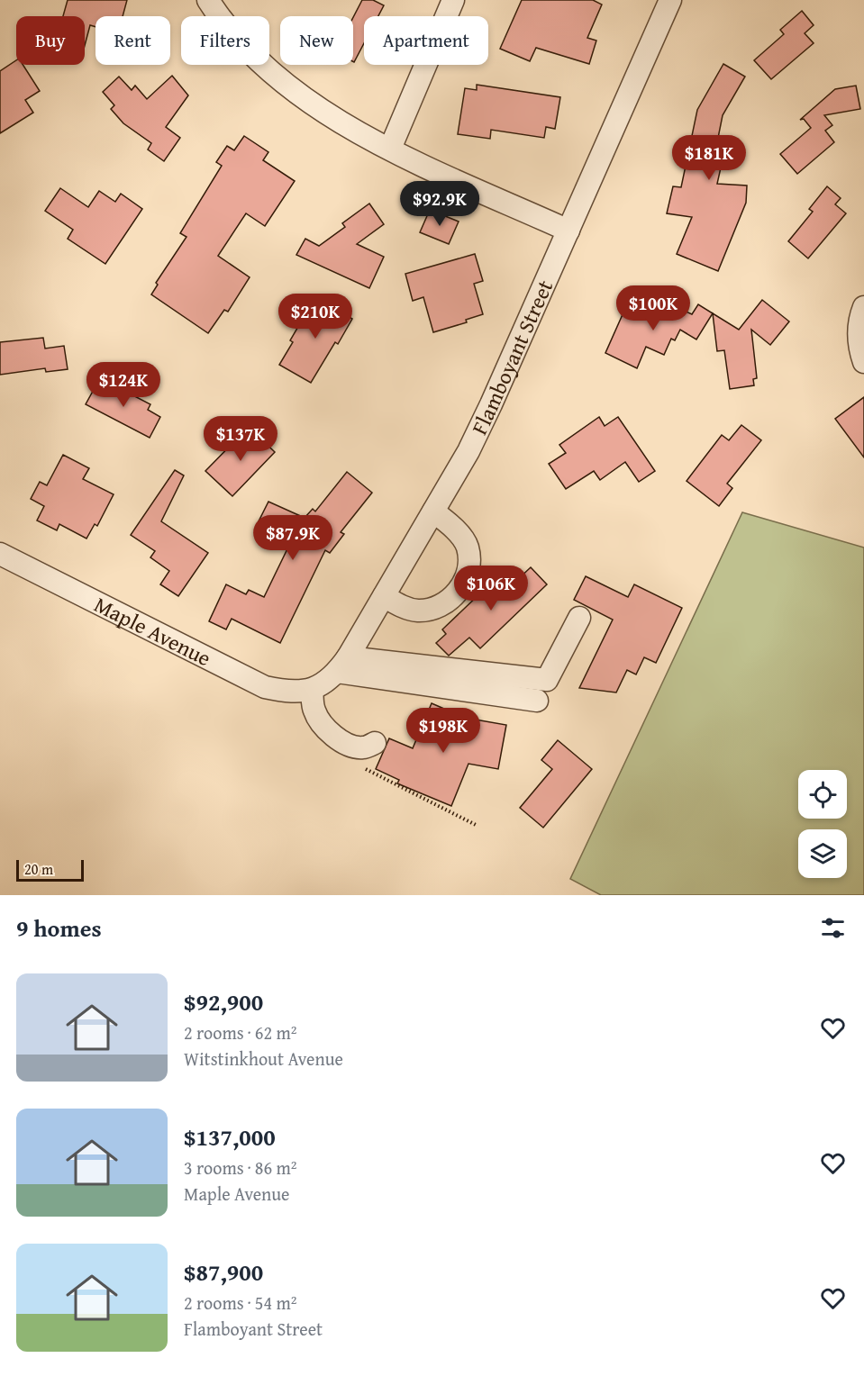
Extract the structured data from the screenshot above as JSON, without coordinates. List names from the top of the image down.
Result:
{
  "streets": {
    "street": ["Flamboyant Street", "Maple Avenue"]
  },
  "crossings": [
    ["Flamboyant Street", "Maple Avenue"]
  ],
  "scale_bar": "20 m",
  "page": {
    "chip": [
      "Buy",
      "Rent",
      "Filters",
      "New",
      "Apartment"
    ],
    "price": [
      "$181K",
      "$92.9K",
      "$100K",
      "$210K",
      "$124K",
      "$137K",
      "$87.9K",
      "$106K",
      "$198K"
    ],
    "scale": "20 m",
    "heading": "9 homes",
    "list": [
      {
        "name": "$92,900",
        "note": "2 rooms · 62 m² · Witstinkhout Avenue"
      },
      {
        "name": "$137,000",
        "note": "3 rooms · 86 m² · Maple Avenue"
      },
      {
        "name": "$87,900",
        "note": "2 rooms · 54 m² · Flamboyant Street"
      }
    ]
  }
}
